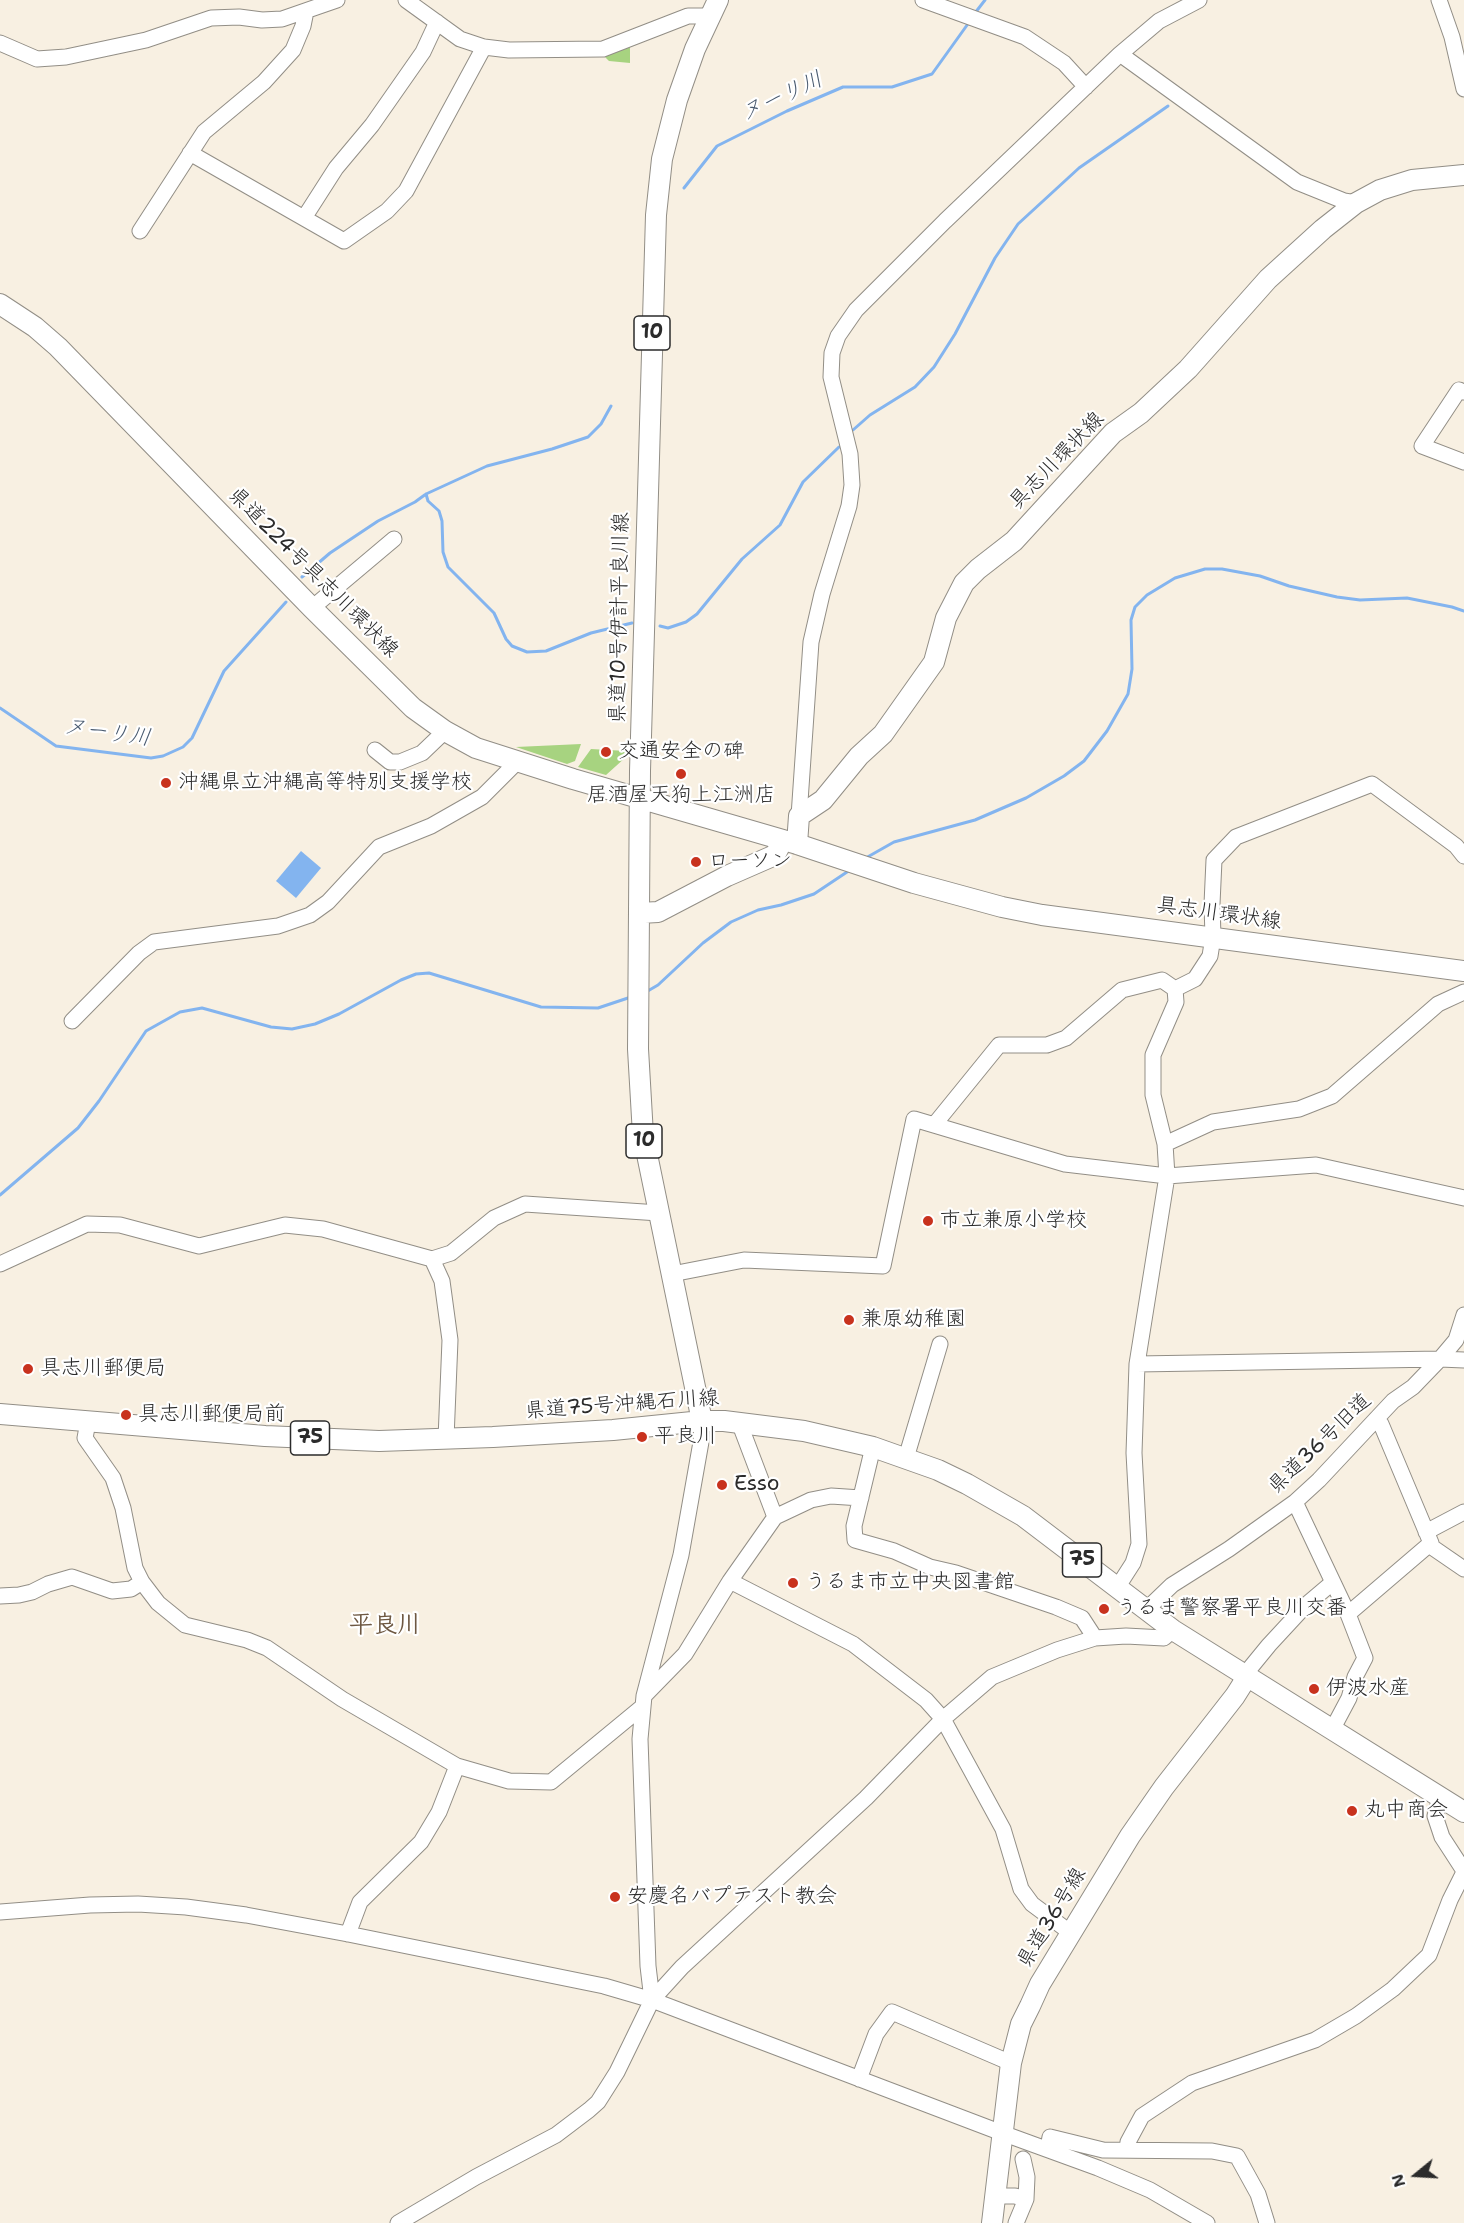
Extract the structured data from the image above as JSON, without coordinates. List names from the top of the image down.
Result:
{
  "streets": {
    "main road": [
      "10",
      "具志川環状線",
      "県道224号具志川環状線",
      "県道10号伊計平良川線",
      "県道75号沖縄石川線",
      "75",
      "県道36号線"
    ],
    "street": ["県道36号旧道"]
  },
  "crossings": [
    ["具志川環状線", "県道224号具志川環状線"],
    ["具志川環状線", "県道10号伊計平良川線"],
    ["県道224号具志川環状線", "県道10号伊計平良川線"],
    ["県道10号伊計平良川線", "県道75号沖縄石川線"],
    ["県道75号沖縄石川線", "県道36号旧道"],
    ["県道75号沖縄石川線", "県道36号線"]
  ],
  "districts": ["平良川"],
  "water": ["ヌーリ川"],
  "places": [
    "交通安全の碑",
    "居酒屋天狗上江洲店",
    "沖縄県立沖縄高等特別支援学校",
    "ローソン",
    "市立兼原小学校",
    "兼原幼稚園",
    "具志川郵便局",
    "具志川郵便局前",
    "平良川",
    "Esso",
    "うるま市立中央図書館",
    "うるま警察署平良川交番",
    "伊波水産",
    "丸中商会",
    "安慶名バプテスト教会"
  ],
  "north": "left"
}
